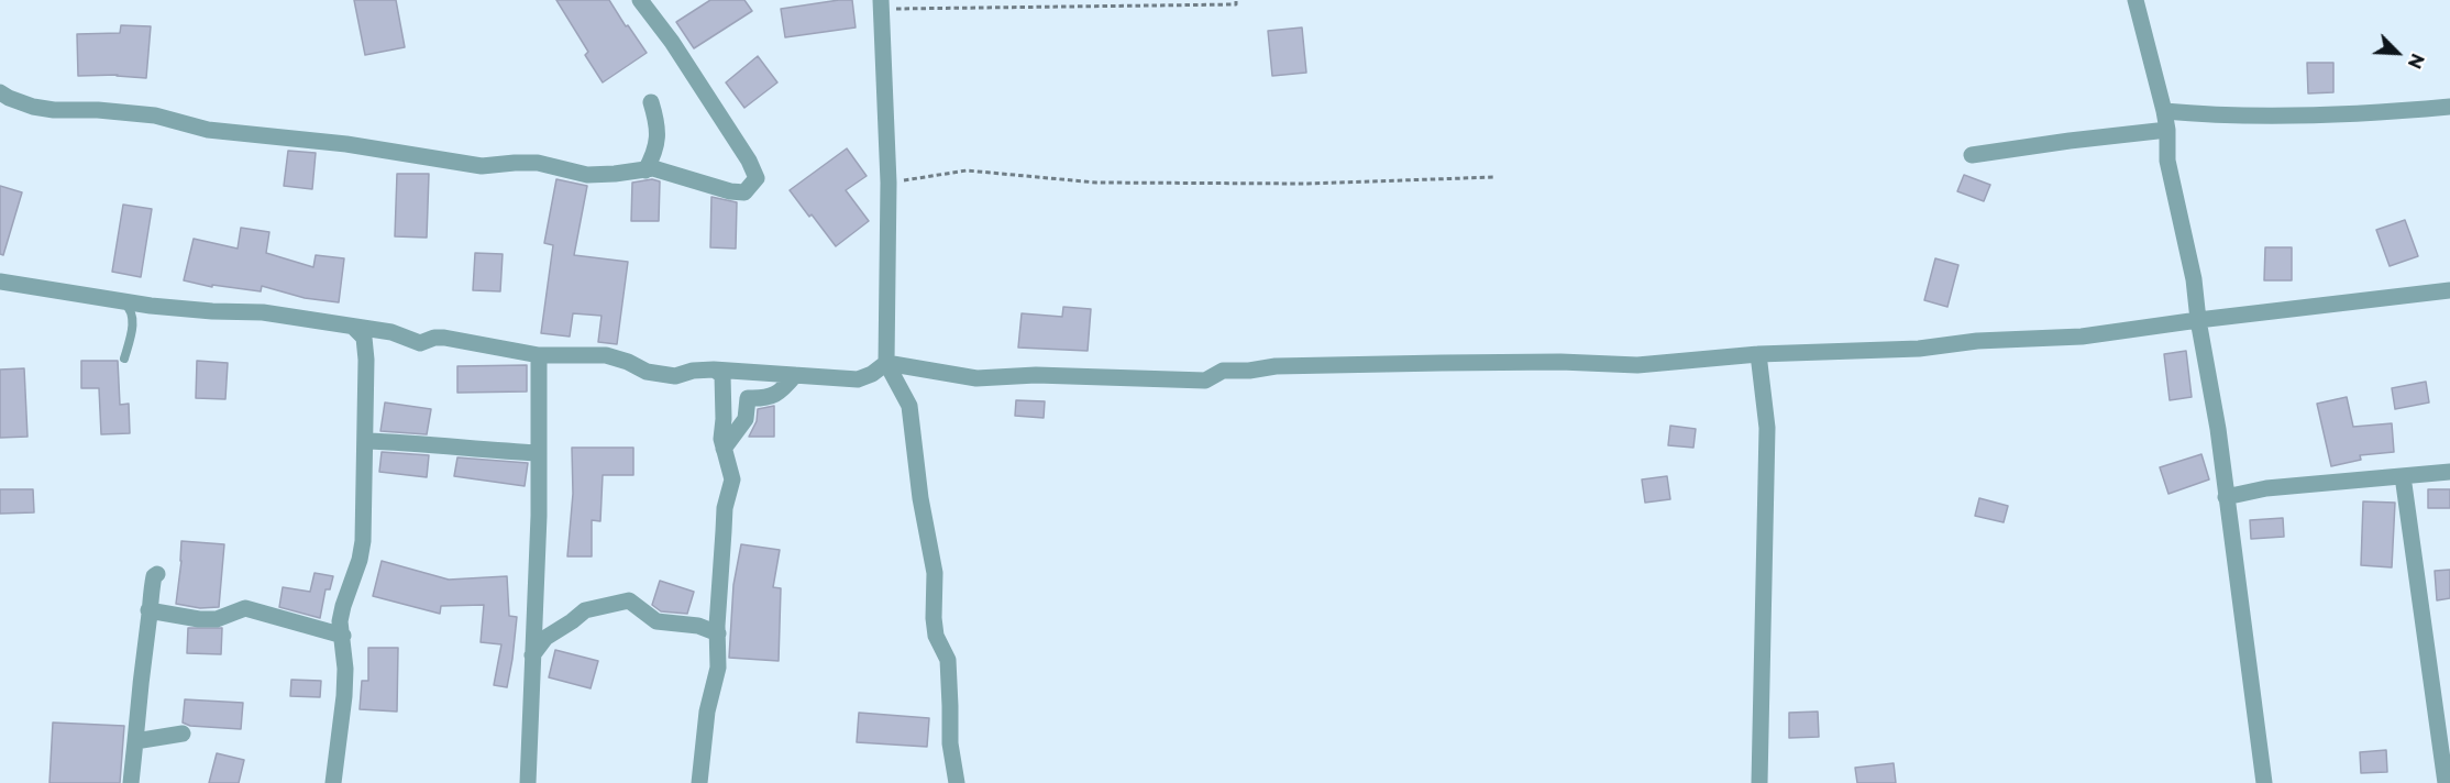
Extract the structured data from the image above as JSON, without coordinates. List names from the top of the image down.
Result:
{
  "north": "bottom right"
}
